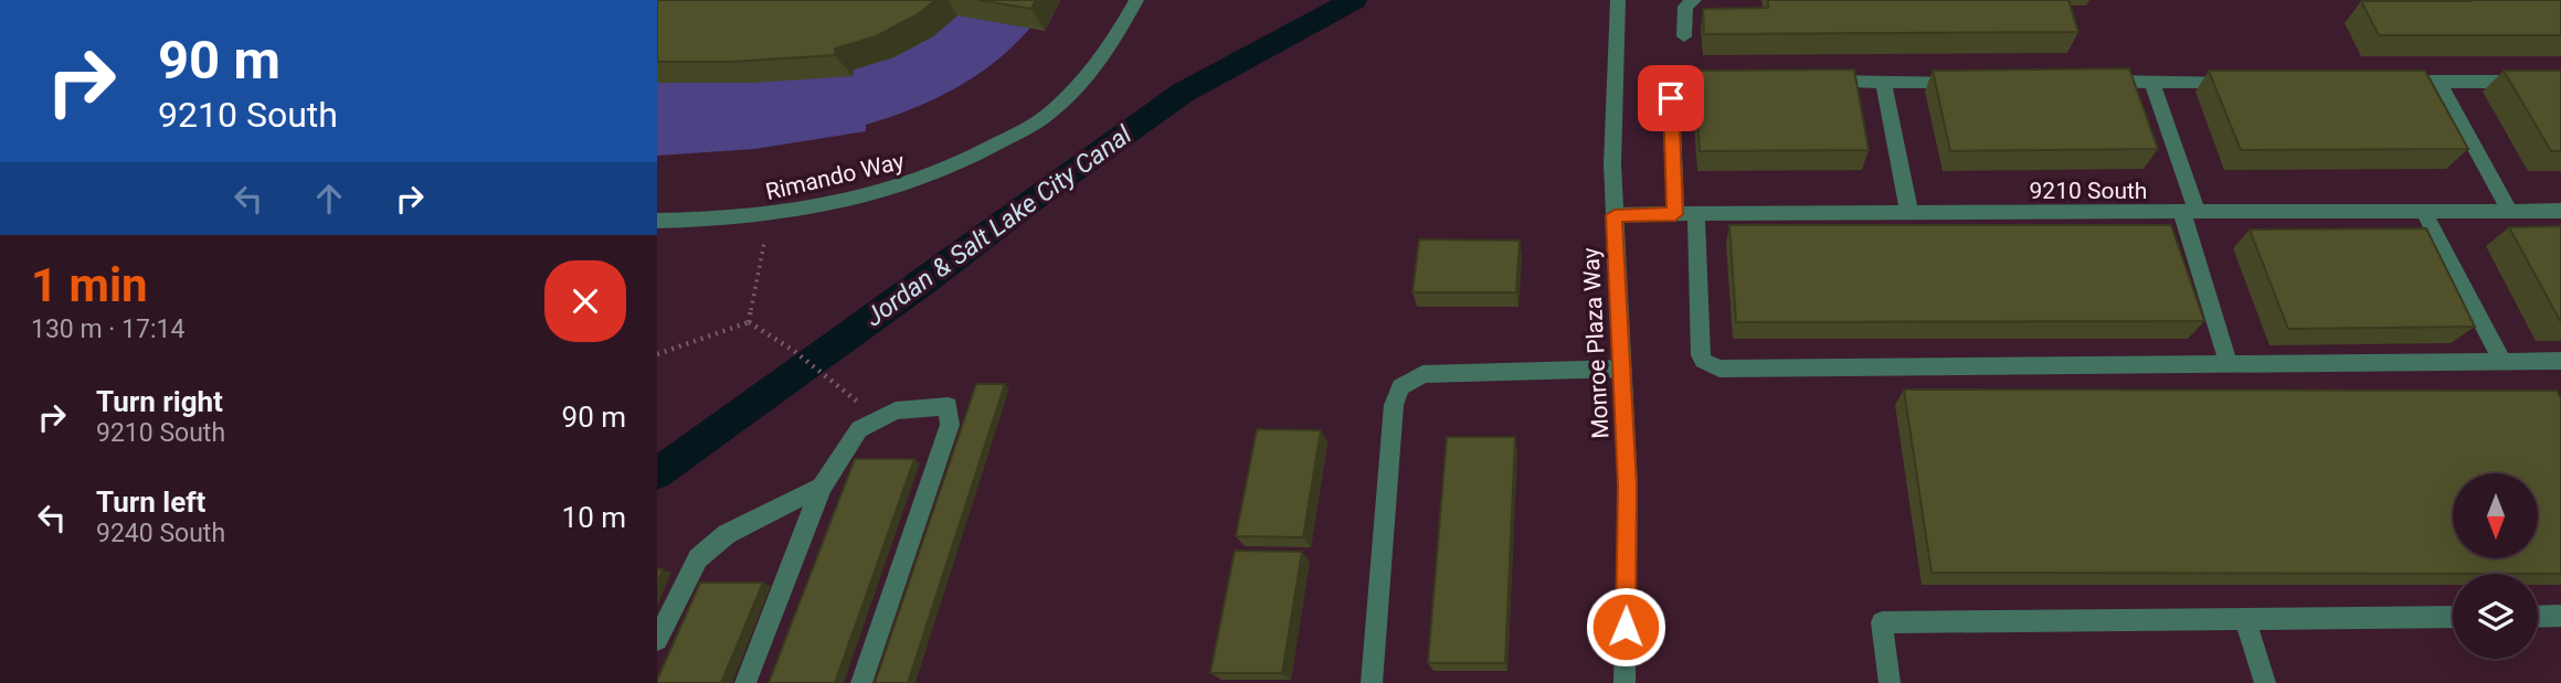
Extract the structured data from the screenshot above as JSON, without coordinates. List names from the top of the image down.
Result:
{
  "streets": {
    "street": ["Rimando Way", "9210 South", "Monroe Plaza Way"]
  },
  "crossings": [
    ["9210 South", "Monroe Plaza Way"]
  ],
  "water": ["Jordan & Salt Lake City Canal"],
  "north": "bottom",
  "page": {
    "turn": ["90 m", "9210 South"],
    "heading": ["1 min", "130 m · 17:14"],
    "list": [
      {
        "name": "Turn right",
        "note": "9210 South",
        "value": "90 m"
      },
      {
        "name": "Turn left",
        "note": "9240 South",
        "value": "10 m"
      }
    ]
  }
}
